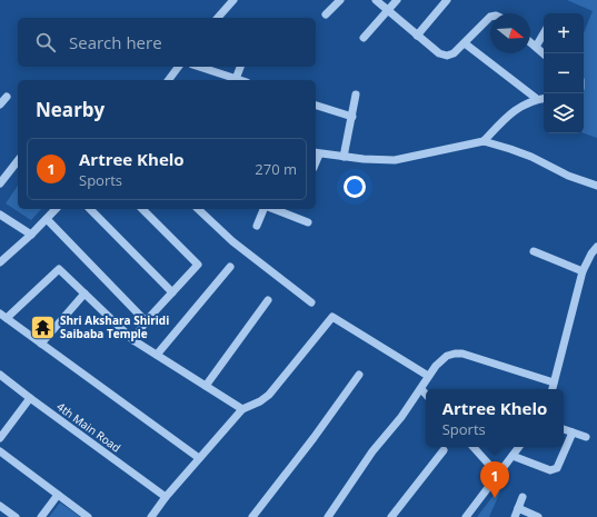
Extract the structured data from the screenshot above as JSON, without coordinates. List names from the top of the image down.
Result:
{
  "streets": {
    "street": ["4th Main Road"]
  },
  "places": {
    "temple": ["Shri Akshara Shiridi Saibaba Temple"]
  },
  "north": "right",
  "page": {
    "map_buttons": ["+", "−"],
    "search": "Search here",
    "heading": "Nearby",
    "list": [
      {
        "mark": "1",
        "name": "Artree Khelo",
        "note": "Sports",
        "value": "270 m"
      }
    ],
    "popup": ["Artree Khelo", "Sports"],
    "pins": "1"
  }
}
